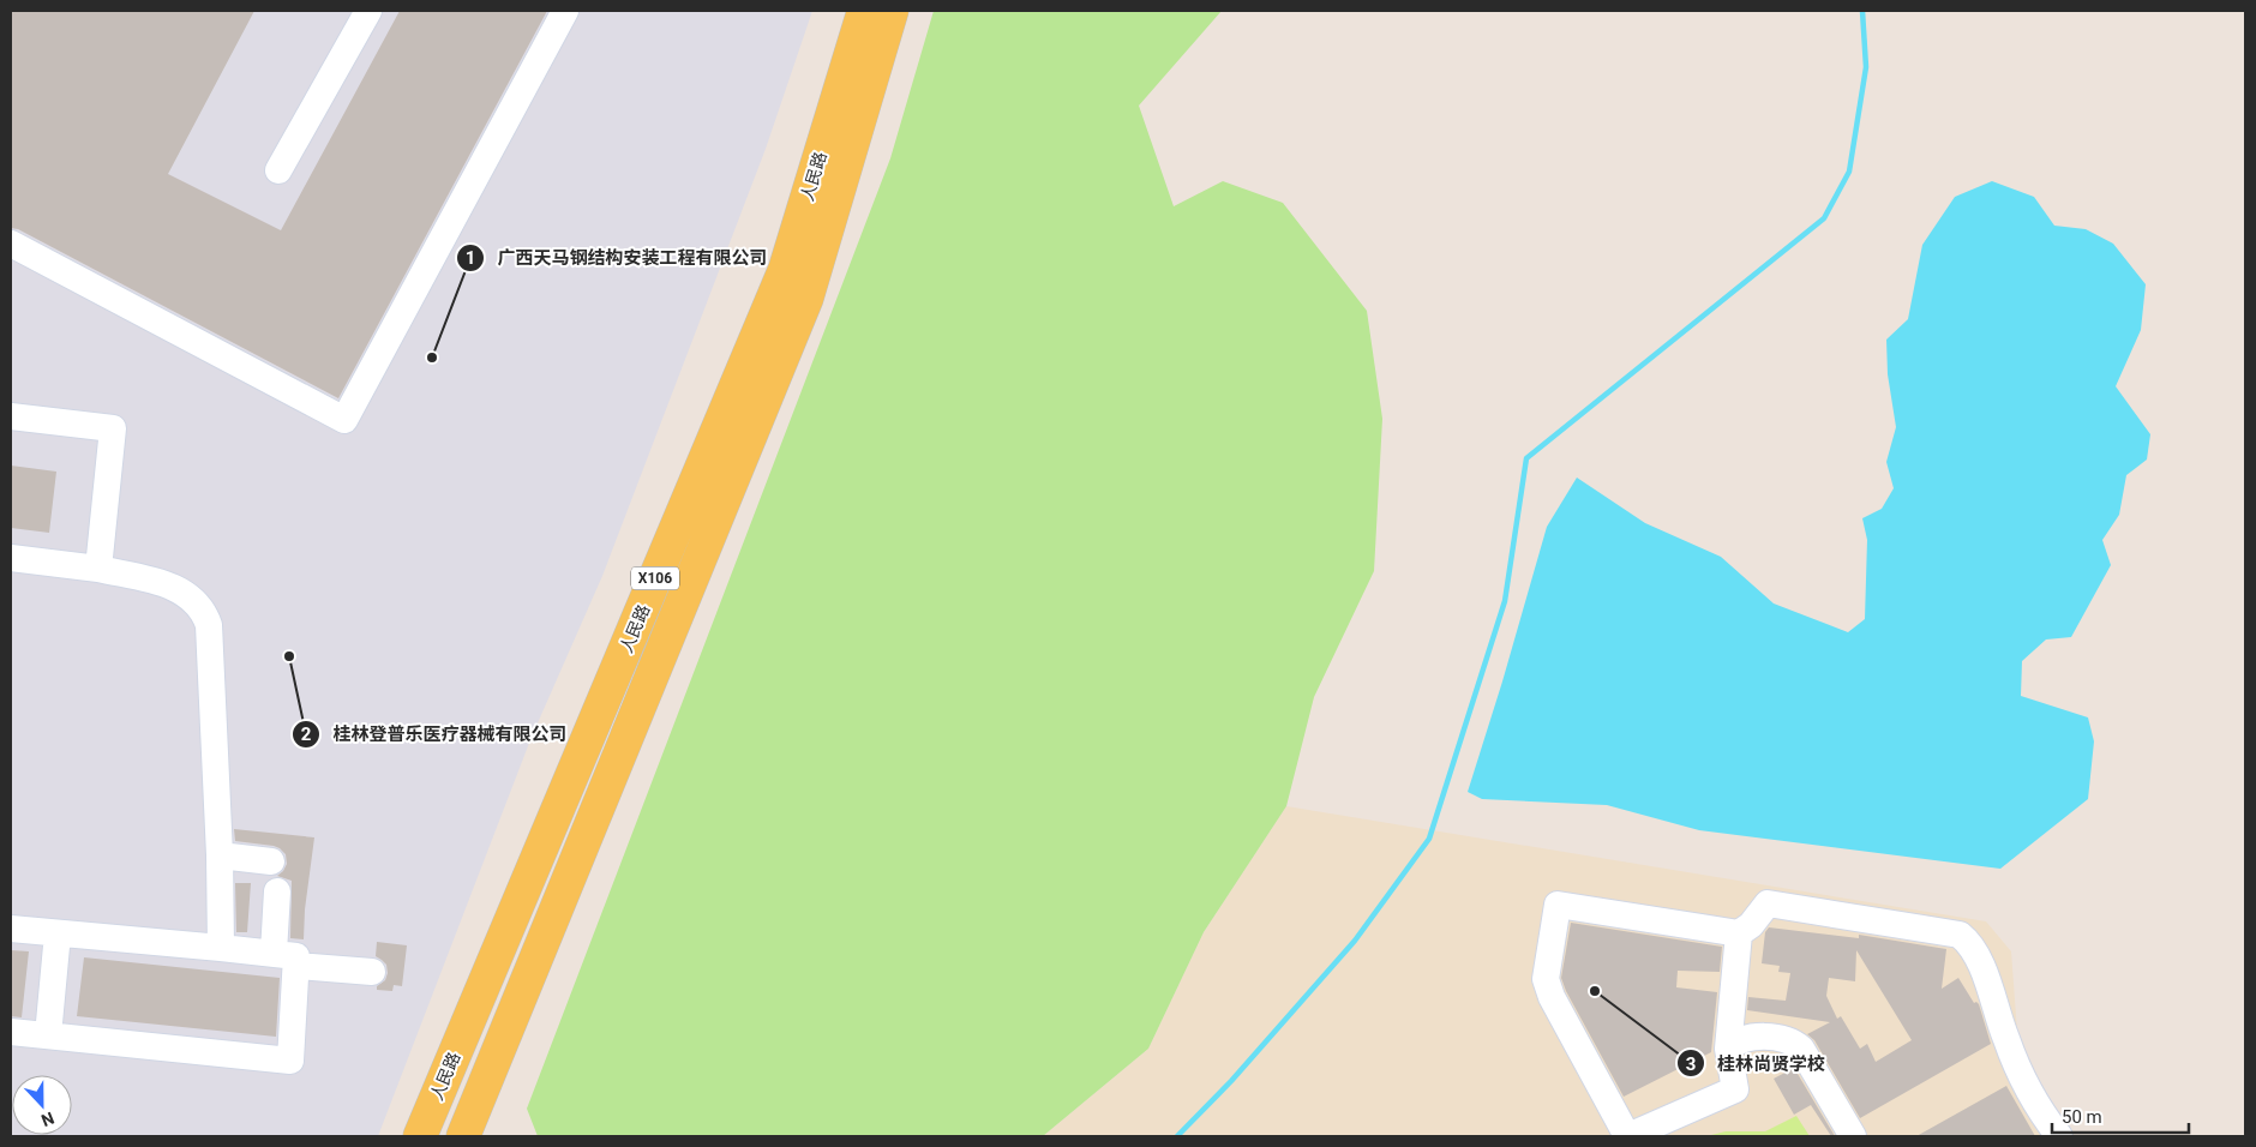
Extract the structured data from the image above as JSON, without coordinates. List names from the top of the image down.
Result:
{
  "streets": {
    "main road": ["人民路", "X106"]
  },
  "places": ["广西天马钢结构安装工程有限公司", "桂林登普乐医疗器械有限公司", "桂林尚贤学校"],
  "scale_bar": "50 m",
  "north": "bottom"
}
